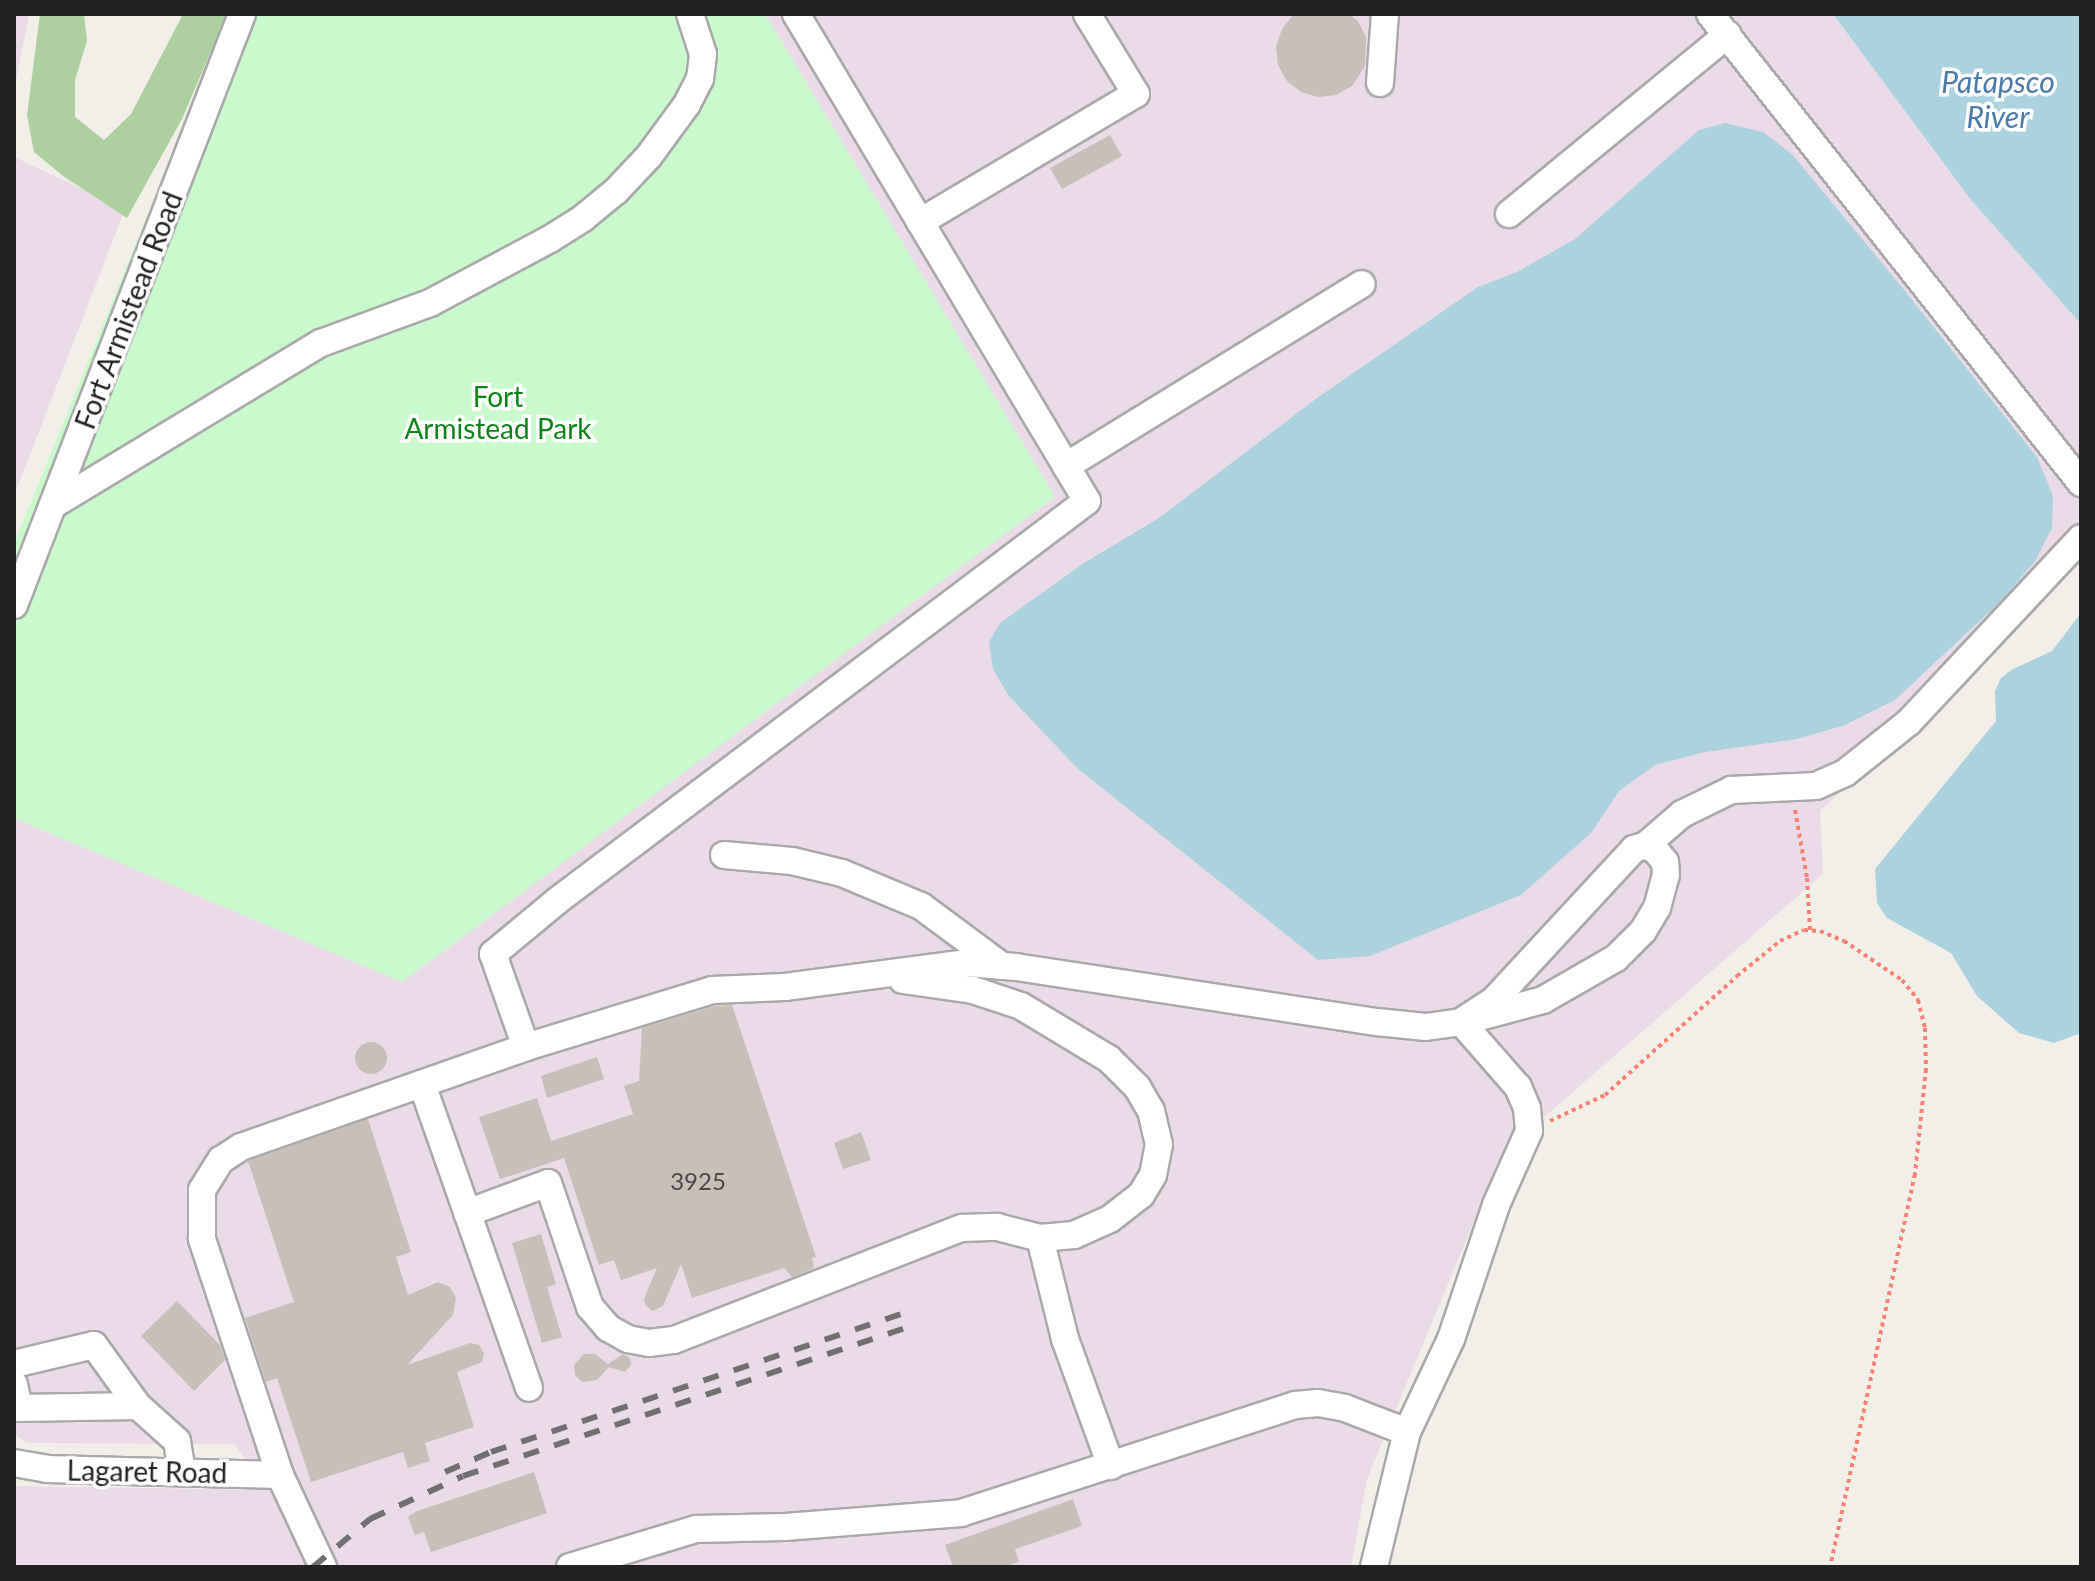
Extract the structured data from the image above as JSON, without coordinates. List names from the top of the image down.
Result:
{
  "streets": {
    "street": ["Fort Armistead Road", "Lagaret Road"]
  },
  "water": ["Patapsco River"],
  "parks": ["Fort Armistead Park"],
  "house_numbers": ["3925"]
}
